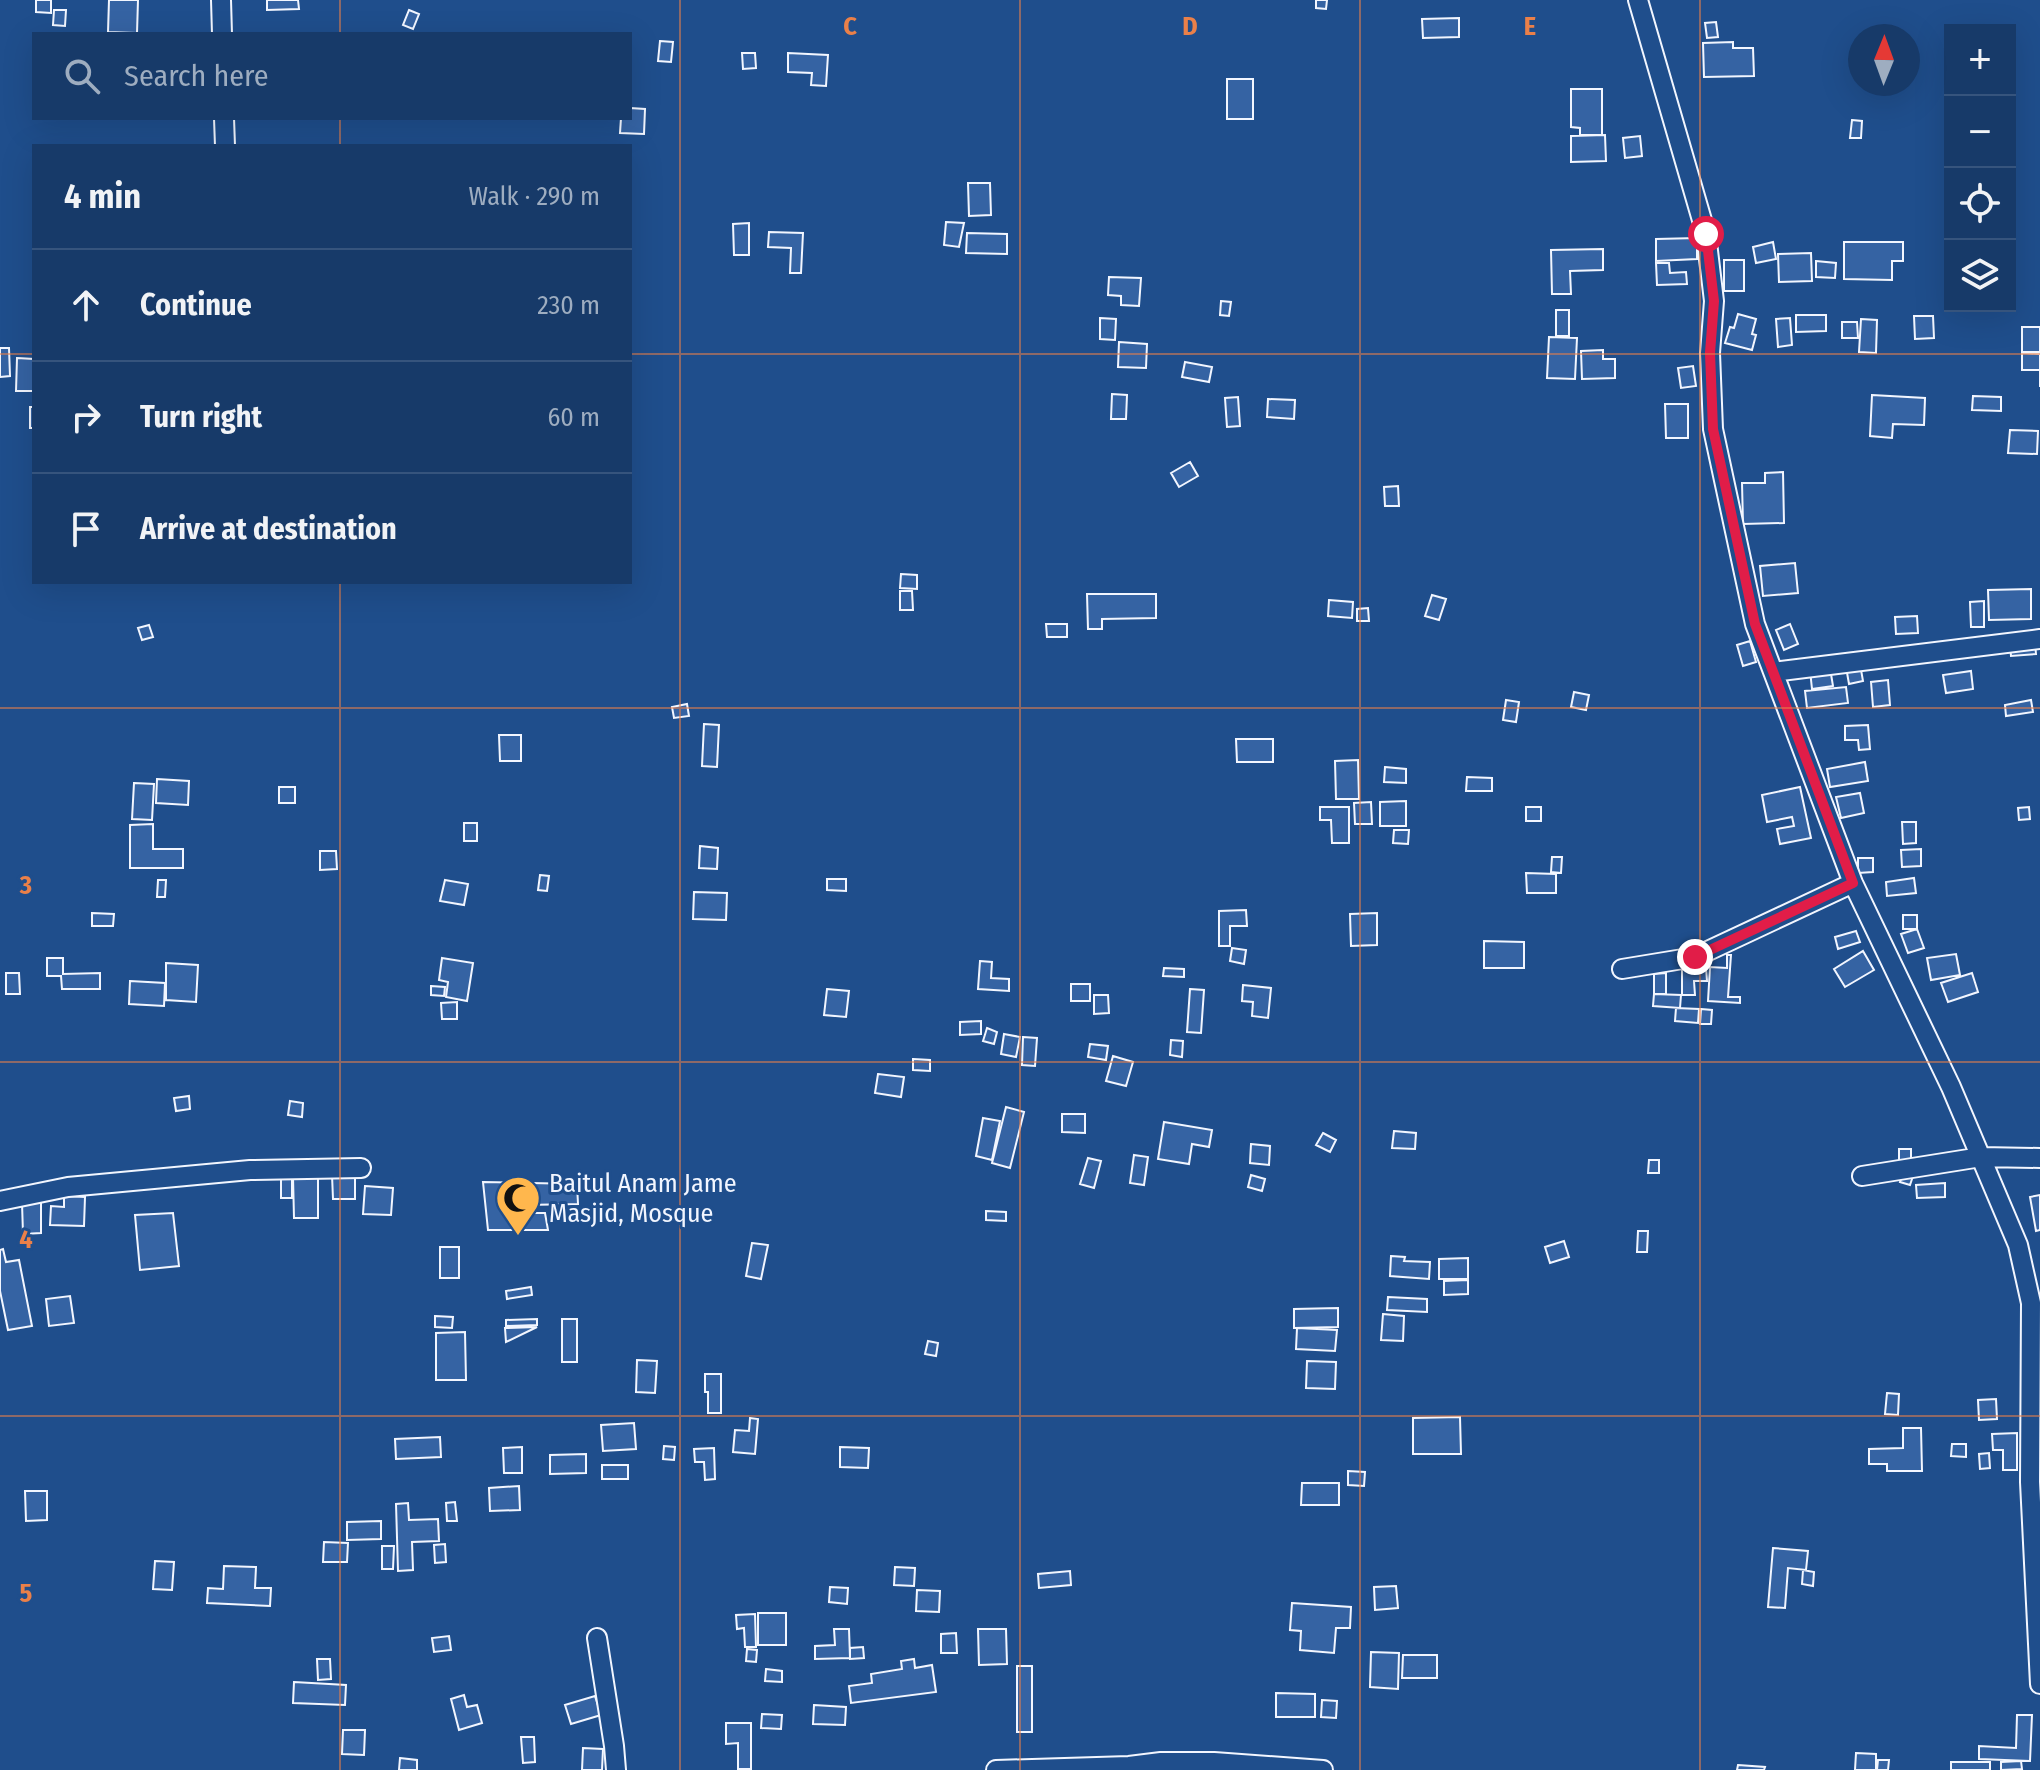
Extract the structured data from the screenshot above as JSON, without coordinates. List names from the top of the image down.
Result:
{
  "places": {
    "mosque": ["Baitul Anam Jame Masjid, Mosque"]
  },
  "north": "top",
  "page": {
    "map_buttons": ["+", "−"],
    "search": "Search here",
    "heading": ["4 min", "Walk · 290 m"],
    "list": [
      ["Continue", "230 m"],
      ["Turn right", "60 m"],
      "Arrive at destination"
    ]
  },
  "grid": {
    "columns": ["C", "D", "E"],
    "rows": ["3", "4", "5"]
  }
}
